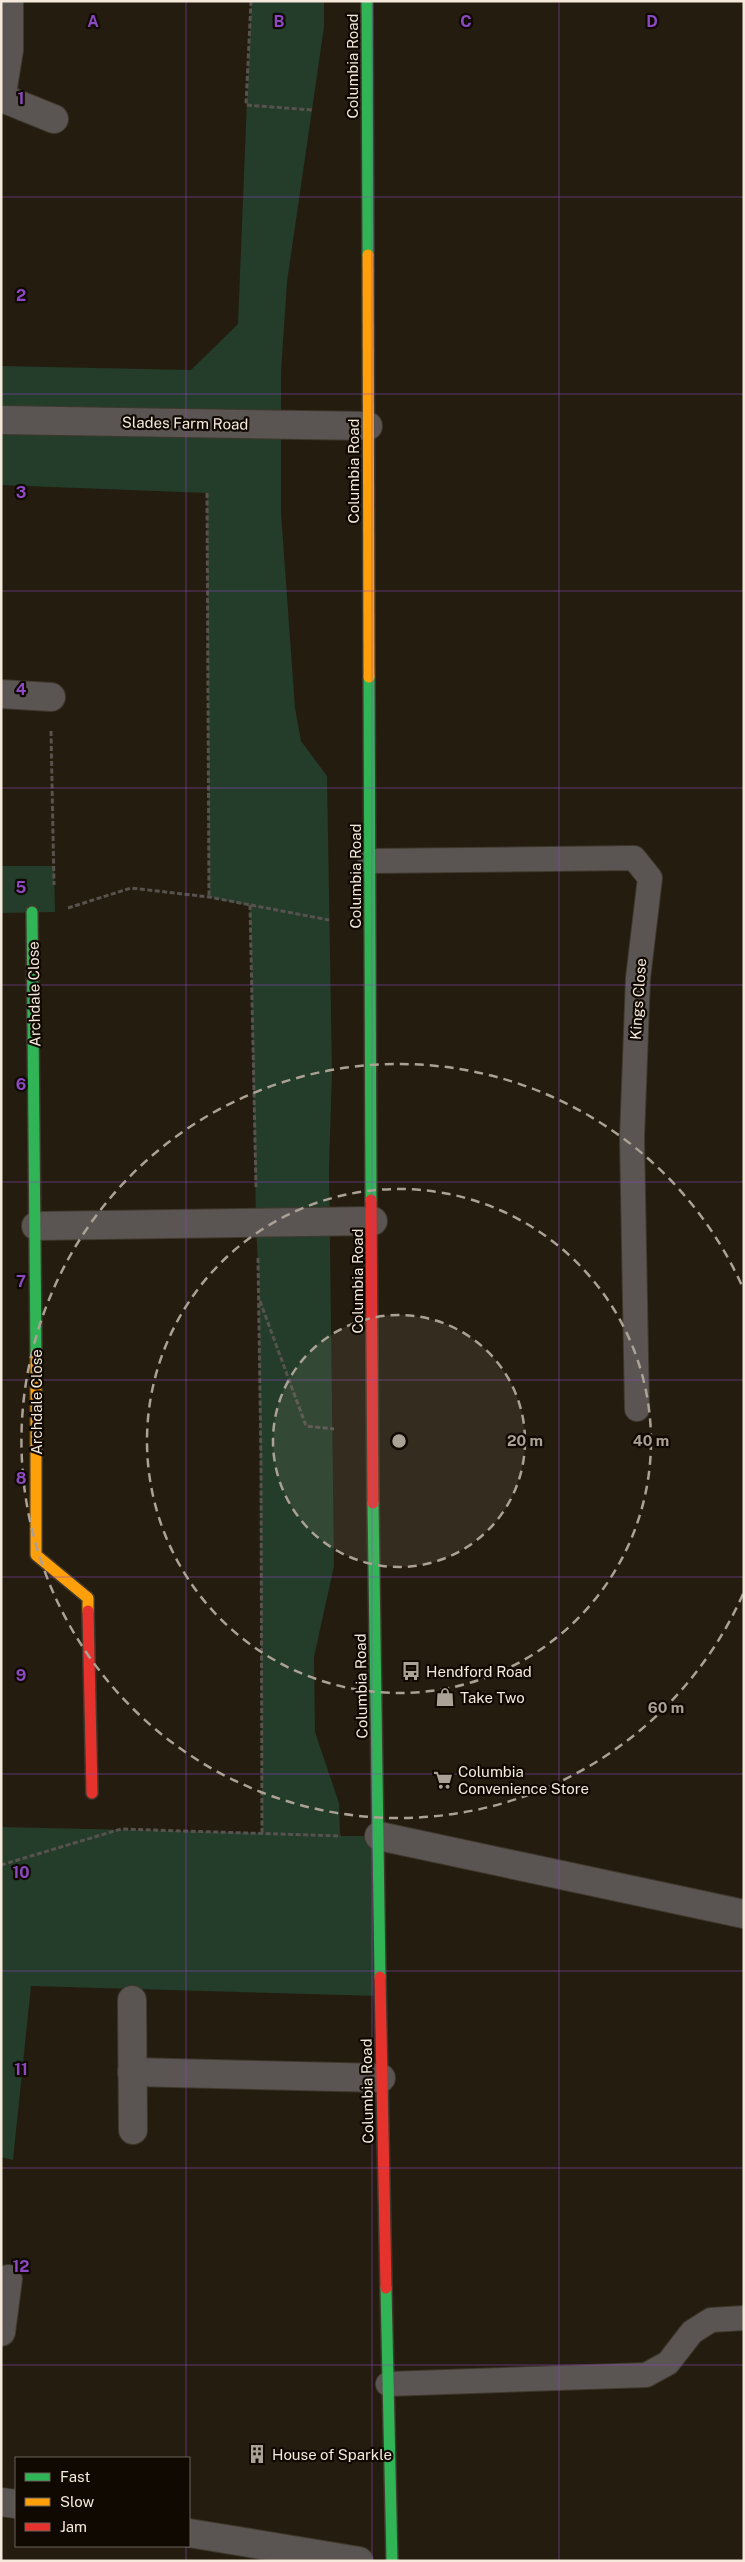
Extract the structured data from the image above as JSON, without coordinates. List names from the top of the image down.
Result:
{
  "streets": {
    "street": ["Columbia Road", "Slades Farm Road", "Archdale Close"],
    "lane": ["Kings Close"]
  },
  "crossings": [
    ["Columbia Road", "Slades Farm Road"],
    ["Columbia Road", "Kings Close"]
  ],
  "places": {
    "bus stop": ["Hendford Road"],
    "shop": ["Take Two"],
    "supermarket": ["Columbia Convenience Store"],
    "building": ["House of Sparkle"]
  },
  "legend": ["Fast", "Slow", "Jam"],
  "grid": {
    "columns": [
      "A",
      "B",
      "C",
      "D"
    ],
    "rows": [
      "1",
      "2",
      "3",
      "4",
      "5",
      "6",
      "7",
      "8",
      "9",
      "10",
      "11",
      "12"
    ]
  },
  "rings": ["20 m", "40 m", "60 m"]
}
